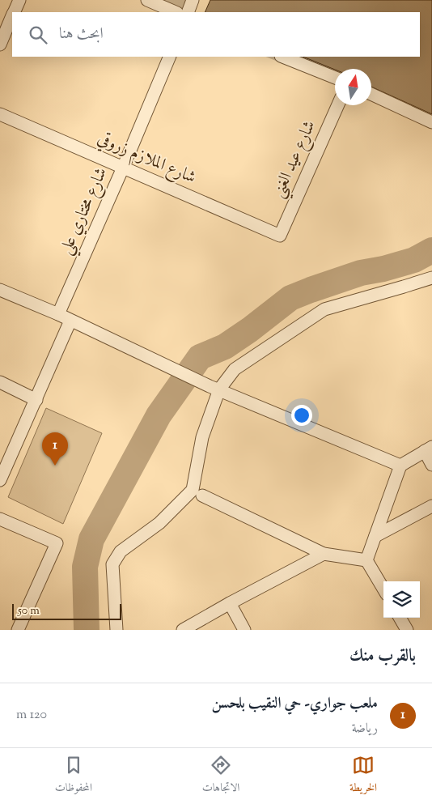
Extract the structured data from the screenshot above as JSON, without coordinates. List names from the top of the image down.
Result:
{
  "streets": {
    "street": ["شارع الملازم زروقي", "شارع عيد الغني", "شارع مختاري علي"]
  },
  "crossings": [
    ["شارع الملازم زروقي", "شارع عيد الغني"],
    ["شارع الملازم زروقي", "شارع مختاري علي"]
  ],
  "scale_bar": "50 m",
  "north": "top",
  "page": {
    "search": "ابحث هنا",
    "pins": "1",
    "scale": "50 m",
    "heading": "بالقرب منك",
    "list": [
      {
        "mark": "1",
        "name": "ملعب جواري- حي النقيب بلحسن",
        "note": "رياضة",
        "value": "120 m"
      }
    ],
    "nav": ["الخريطة", "الاتجاهات", "المحفوظات"]
  }
}
